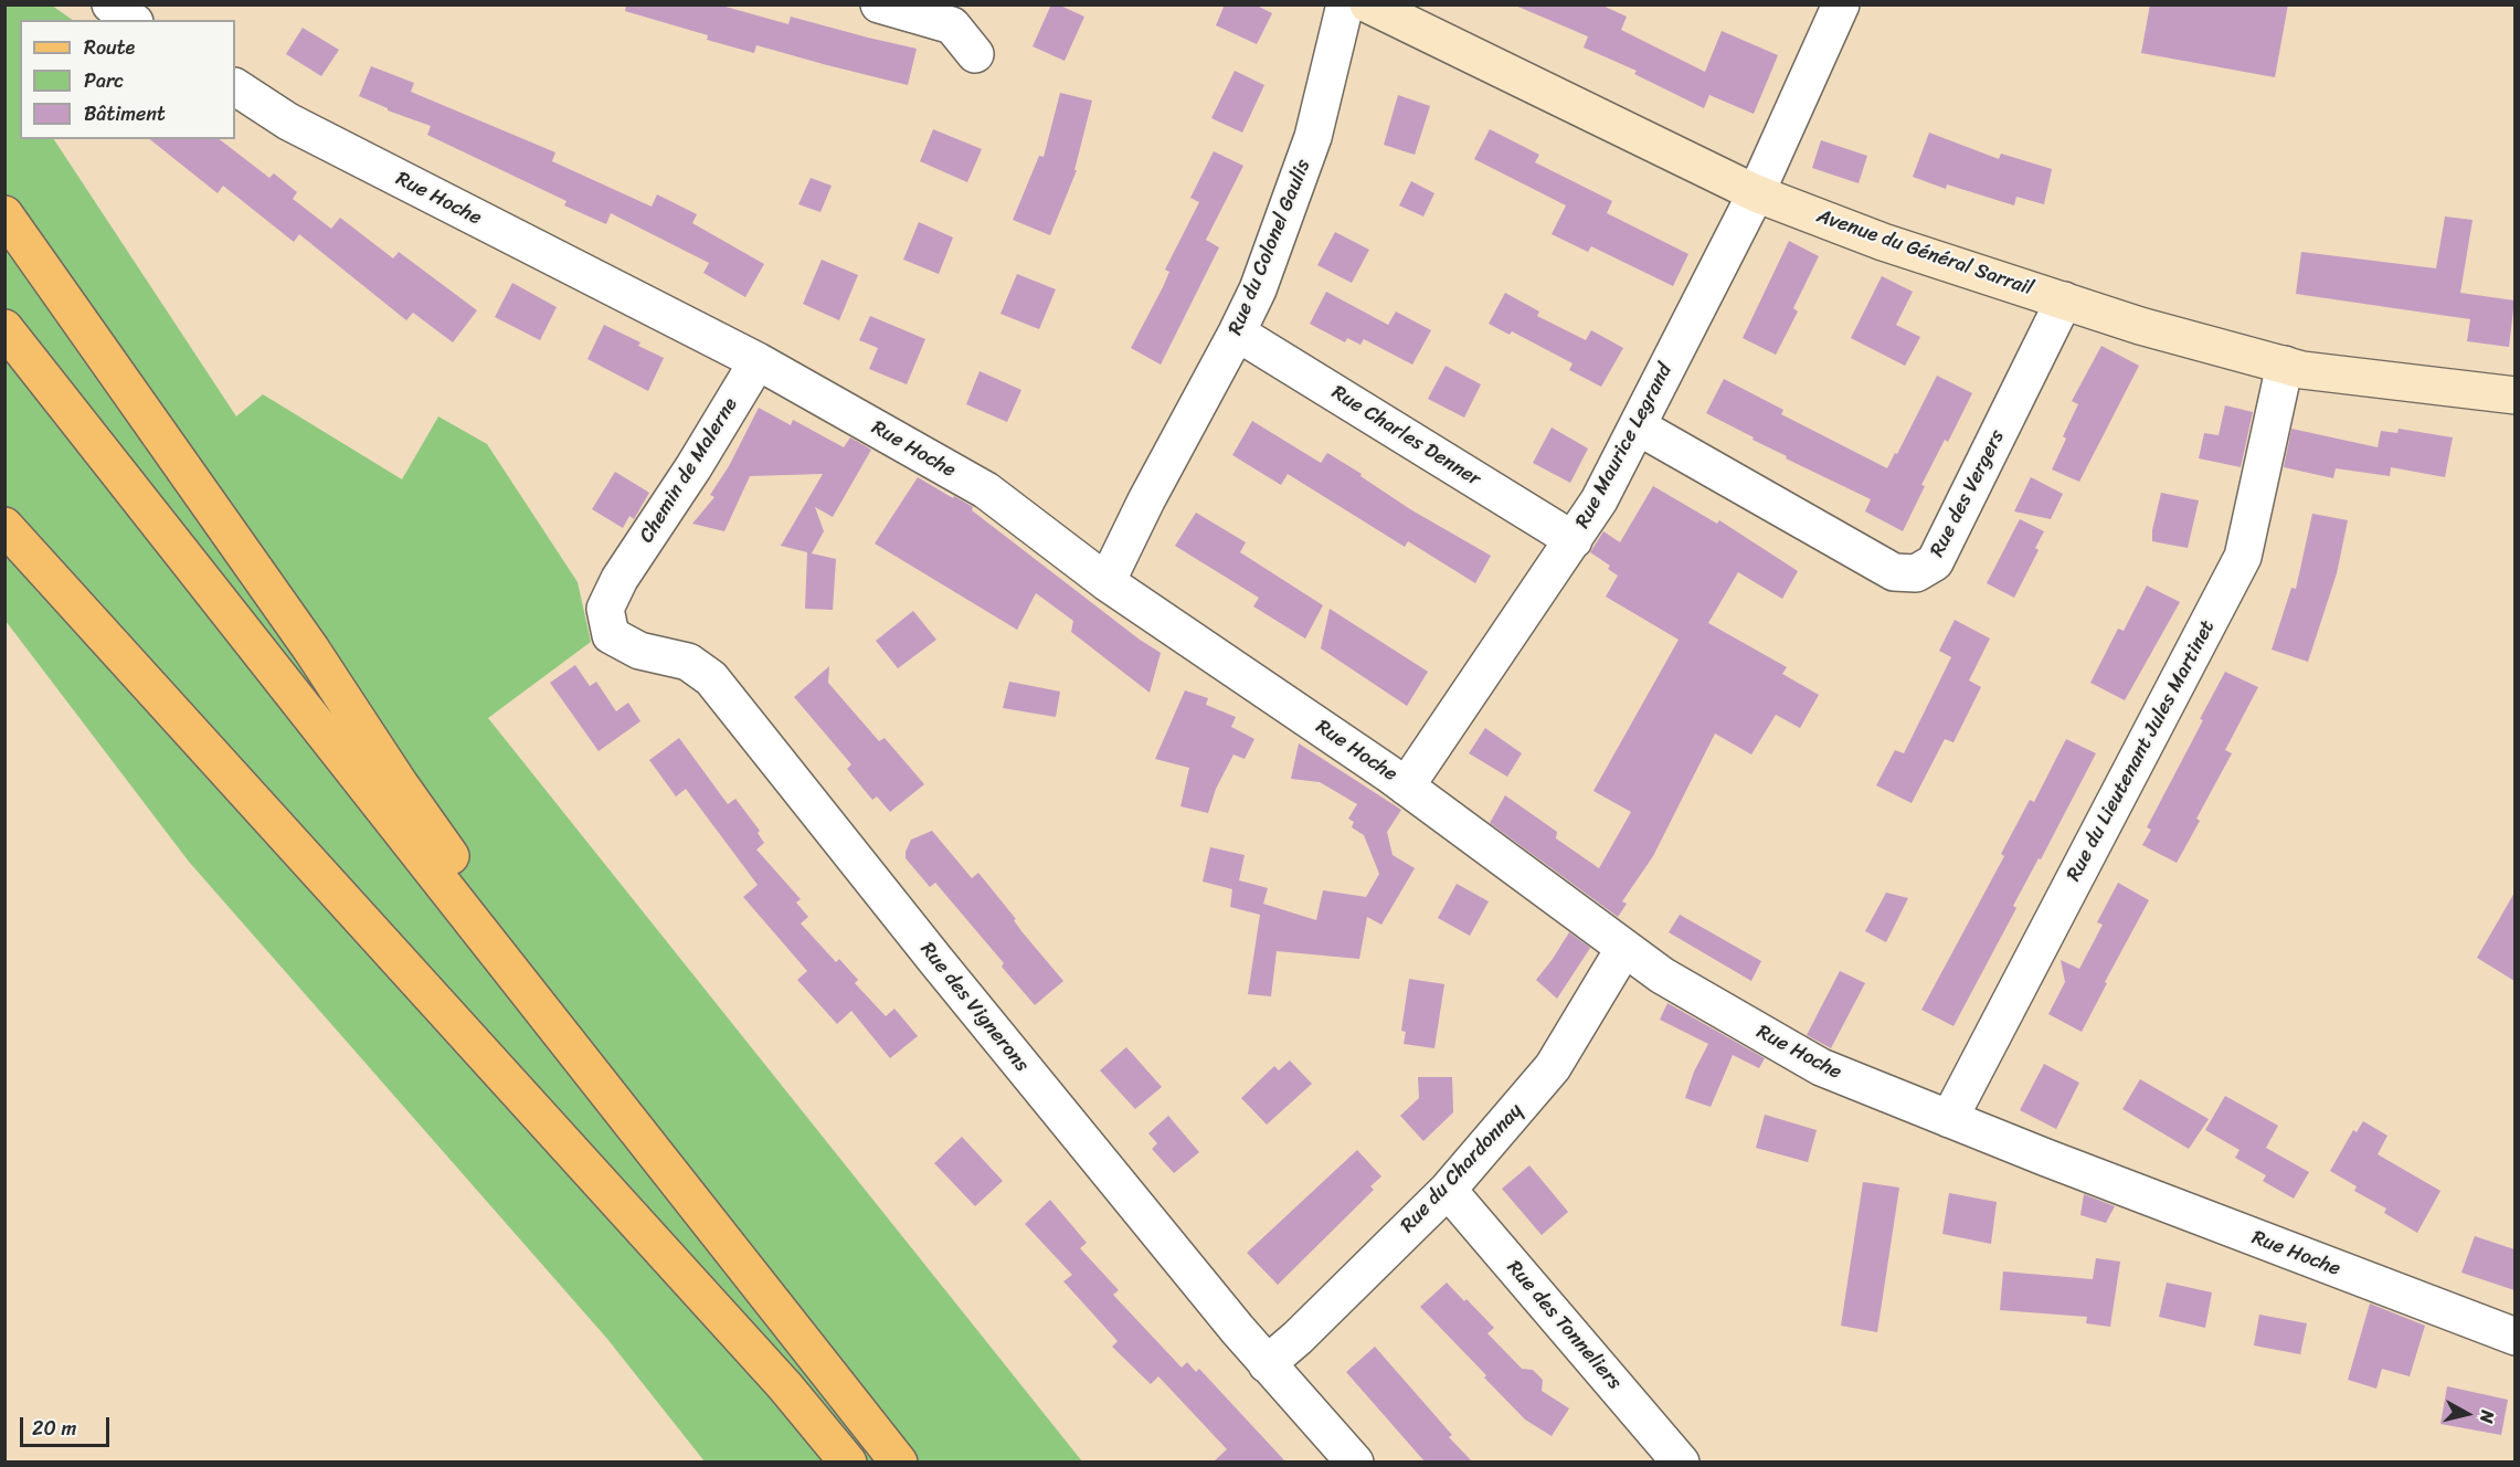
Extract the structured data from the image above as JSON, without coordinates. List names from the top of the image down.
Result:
{
  "streets": {
    "street": [
      "Rue Hoche",
      "Rue du Colonel Gaulis",
      "Avenue du Général Sarrail",
      "Rue Charles Denner",
      "Rue Maurice Legrand",
      "Chemin de Malerne",
      "Rue des Vergers",
      "Rue du Lieutenant Jules Martinet",
      "Rue des Vignerons",
      "Rue du Chardonnay",
      "Rue des Tonneliers"
    ]
  },
  "crossings": [
    ["Rue Hoche", "Rue du Colonel Gaulis"],
    ["Rue Hoche", "Rue Maurice Legrand"],
    ["Rue Hoche", "Chemin de Malerne"],
    ["Rue Hoche", "Rue du Lieutenant Jules Martinet"],
    ["Rue Hoche", "Rue du Chardonnay"],
    ["Rue du Colonel Gaulis", "Rue Charles Denner"],
    ["Avenue du Général Sarrail", "Rue Maurice Legrand"],
    ["Avenue du Général Sarrail", "Rue des Vergers"],
    ["Avenue du Général Sarrail", "Rue du Lieutenant Jules Martinet"],
    ["Rue Charles Denner", "Rue Maurice Legrand"],
    ["Rue Maurice Legrand", "Rue des Vergers"],
    ["Chemin de Malerne", "Rue des Vignerons"],
    ["Rue des Vignerons", "Rue du Chardonnay"],
    ["Rue du Chardonnay", "Rue des Tonneliers"]
  ],
  "legend": ["Route", "Parc", "Bâtiment"],
  "scale_bar": "20 m",
  "north": "right"
}
